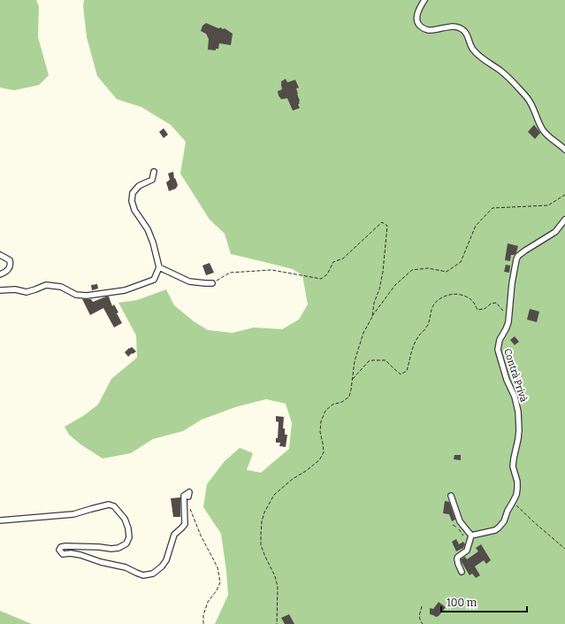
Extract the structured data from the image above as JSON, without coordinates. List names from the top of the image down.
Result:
{
  "streets": {
    "street": ["Contrà Privà"]
  },
  "scale_bar": "100 m"
}
